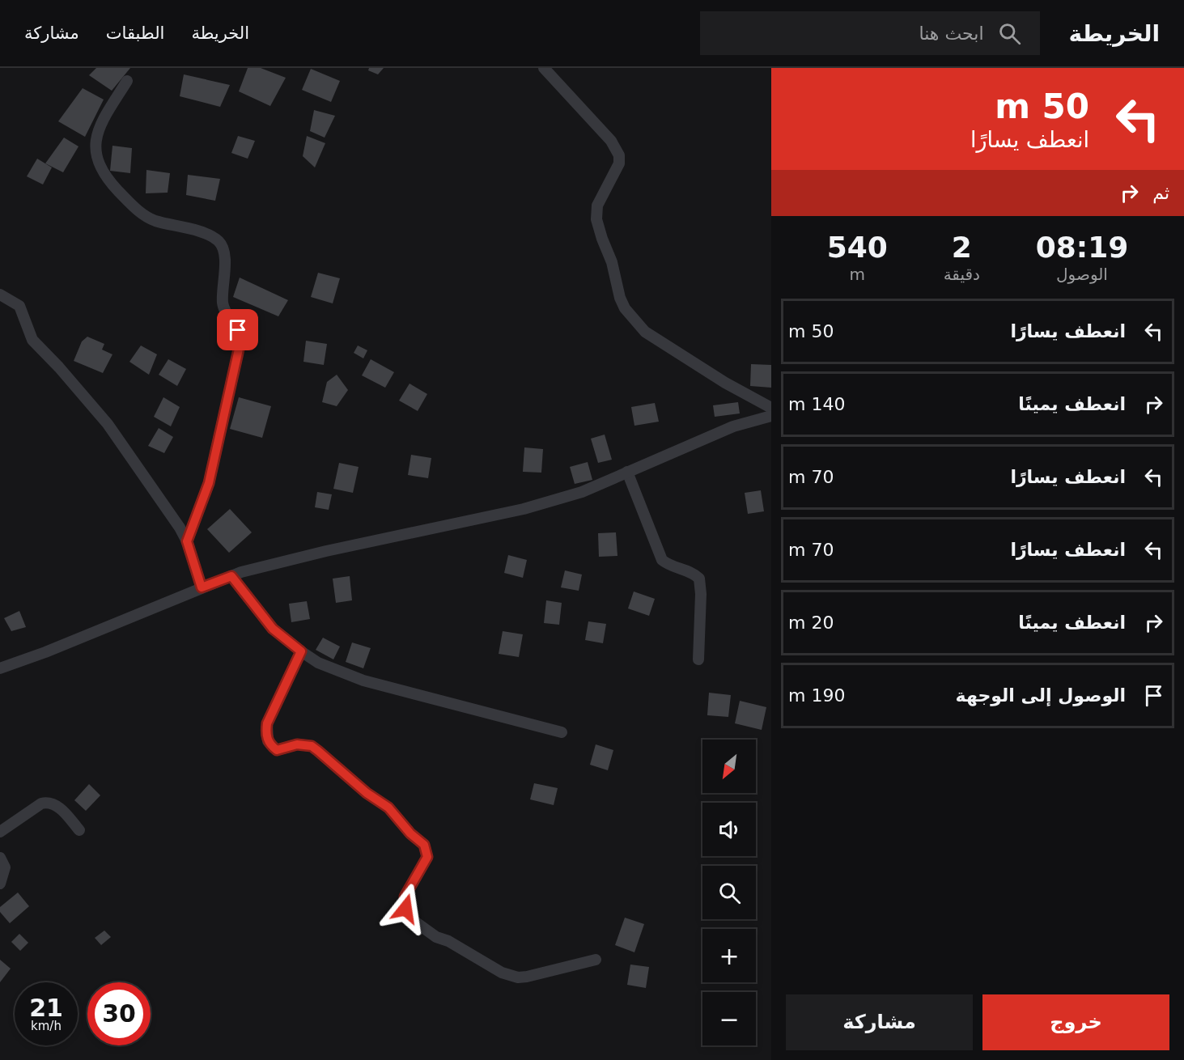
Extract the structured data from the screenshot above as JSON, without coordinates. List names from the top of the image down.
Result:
{
  "north": "bottom left",
  "page": {
    "header": "الخريطة",
    "search": "ابحث هنا",
    "nav": ["الخريطة", "الطبقات", "مشاركة"],
    "turn": ["50 m", "انعطف يسارًا"],
    "then": "ثم",
    "eta": [
      "08:19",
      "الوصول",
      "2",
      "دقيقة",
      "540",
      "m"
    ],
    "list": [
      {
        "name": "انعطف يسارًا",
        "value": "50 m"
      },
      {
        "name": "انعطف يمينًا",
        "value": "140 m"
      },
      {
        "name": "انعطف يسارًا",
        "value": "70 m"
      },
      {
        "name": "انعطف يسارًا",
        "value": "70 m"
      },
      {
        "name": "انعطف يمينًا",
        "value": "20 m"
      },
      {
        "name": "الوصول إلى الوجهة",
        "value": "190 m"
      }
    ],
    "map_buttons": ["+", "−"],
    "speed": "21 km/h",
    "limit": "30",
    "buttons": ["خروج", "مشاركة"]
  }
}
